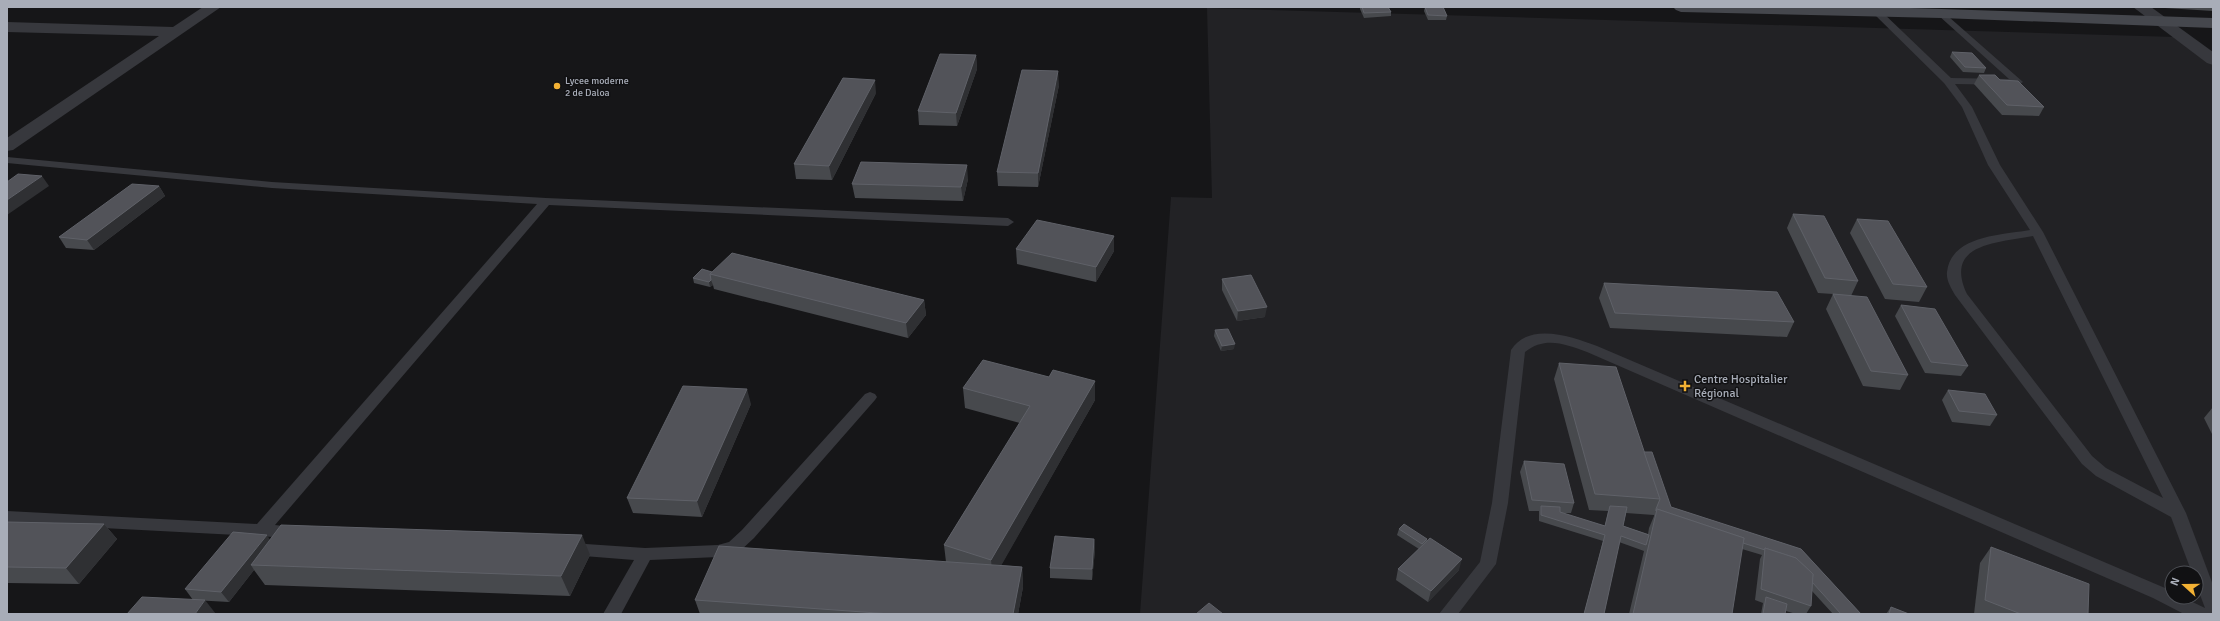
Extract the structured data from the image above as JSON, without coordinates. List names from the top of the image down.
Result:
{
  "places": {
    "other": ["Lycee moderne 2 de Daloa"],
    "health": ["Centre Hospitalier Régional"]
  },
  "north": "left"
}
